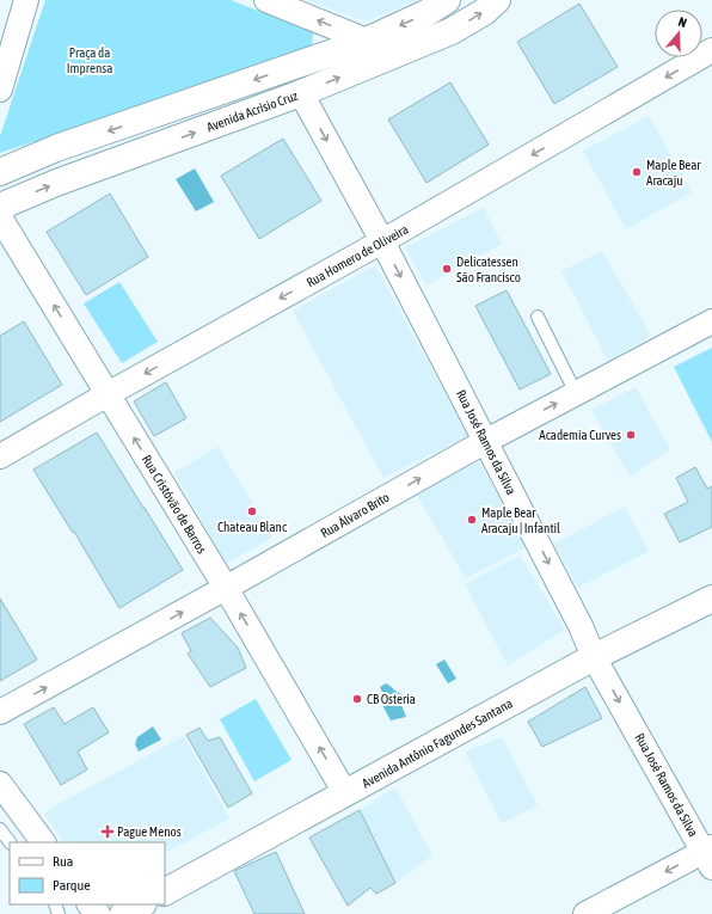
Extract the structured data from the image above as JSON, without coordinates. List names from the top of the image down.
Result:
{
  "streets": {
    "street": [
      "Avenida Acrísio Cruz",
      "Rua Homero de Oliveira",
      "Rua José Ramos da Silva",
      "Rua Cristóvão de Barros",
      "Rua Álvaro Brito",
      "Avenida Antônio Fagundes Santana"
    ]
  },
  "crossings": [
    ["Avenida Acrísio Cruz", "Rua José Ramos da Silva"],
    ["Rua Homero de Oliveira", "Rua José Ramos da Silva"],
    ["Rua Homero de Oliveira", "Rua Cristóvão de Barros"],
    ["Rua José Ramos da Silva", "Rua Álvaro Brito"],
    ["Rua José Ramos da Silva", "Avenida Antônio Fagundes Santana"],
    ["Rua Cristóvão de Barros", "Rua Álvaro Brito"],
    ["Rua Cristóvão de Barros", "Avenida Antônio Fagundes Santana"]
  ],
  "one_way": ["Rua José Ramos da Silva", "Rua Cristóvão de Barros", "Rua Álvaro Brito"],
  "parks": ["Praça da Imprensa"],
  "places": {
    "other": [
      "Maple Bear Aracaju",
      "Delicatessen São Francisco",
      "Academia Curves",
      "Chateau Blanc",
      "Maple Bear Aracaju | Infantil",
      "CB Osteria"
    ],
    "health": ["Pague Menos"]
  },
  "legend": ["Rua", "Parque"],
  "north": "top"
}
